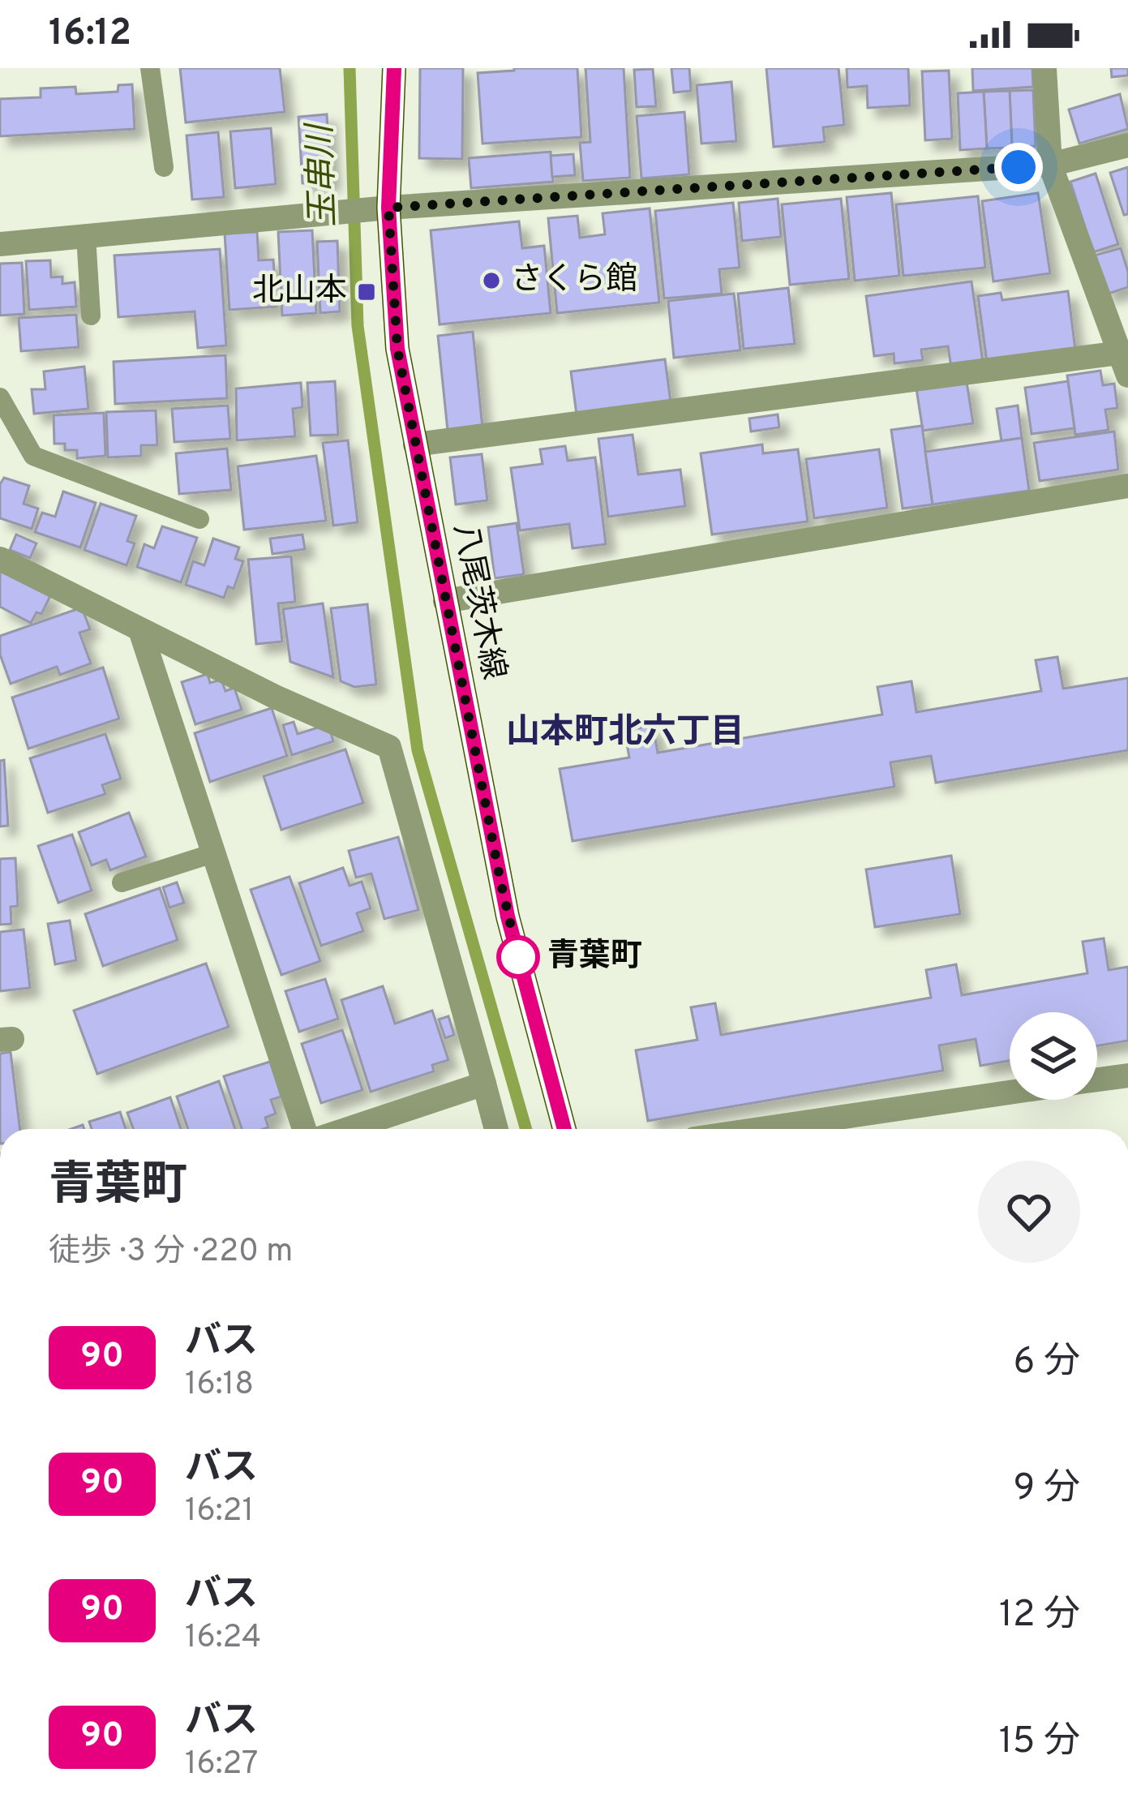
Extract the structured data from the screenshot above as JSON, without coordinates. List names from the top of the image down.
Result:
{
  "streets": {
    "main road": ["八尾茨木線"]
  },
  "districts": ["山本町北六丁目"],
  "water": ["玉串川"],
  "places": {
    "other": ["さくら館", "青葉町"],
    "transit": ["北山本"]
  },
  "lines": ["bus line 90"],
  "page": {
    "status": "16:12",
    "heading": ["青葉町", "徒歩 · 3 分 · 220 m"],
    "list": [
      {
        "mark": "90",
        "name": "バス",
        "note": "16:18",
        "value": "6 分"
      },
      {
        "mark": "90",
        "name": "バス",
        "note": "16:21",
        "value": "9 分"
      },
      {
        "mark": "90",
        "name": "バス",
        "note": "16:24",
        "value": "12 分"
      },
      {
        "mark": "90",
        "name": "バス",
        "note": "16:27",
        "value": "15 分"
      }
    ]
  }
}
